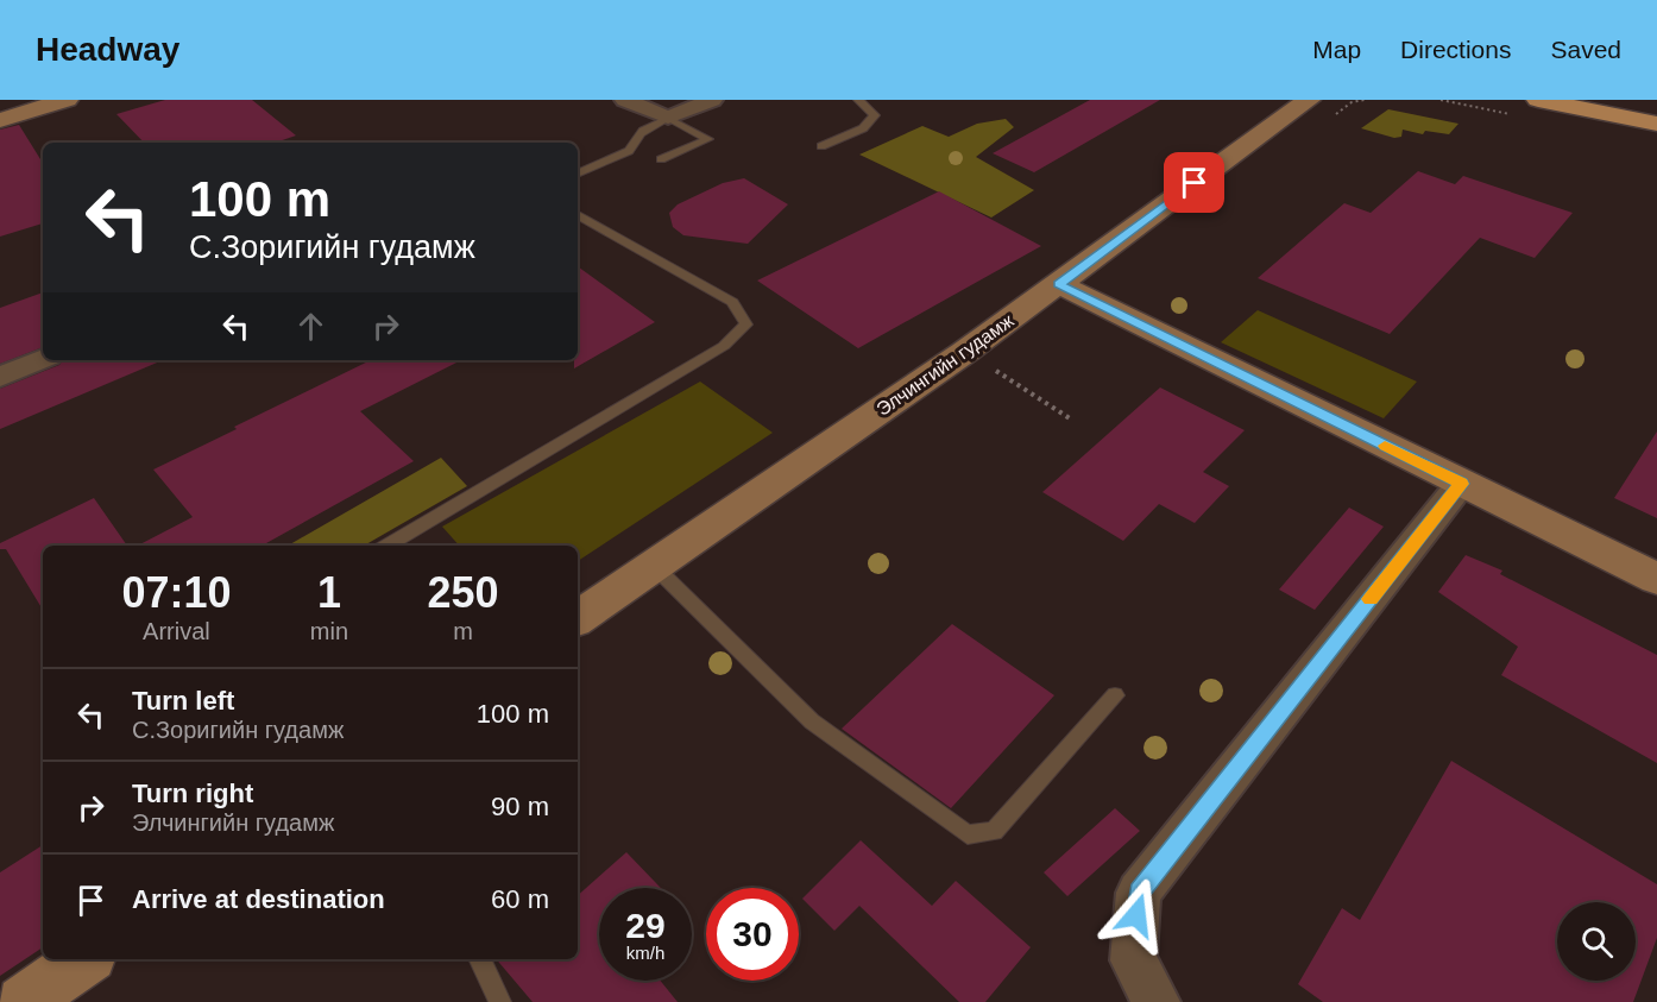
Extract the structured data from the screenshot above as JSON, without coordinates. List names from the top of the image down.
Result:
{
  "streets": {
    "street": ["Элчингийн гудамж"]
  },
  "page": {
    "header": "Headway",
    "nav": ["Map", "Directions", "Saved"],
    "turn": ["100 m", "С.Зоригийн гудамж"],
    "eta": [
      "07:10",
      "Arrival",
      "1",
      "min",
      "250",
      "m"
    ],
    "list": [
      {
        "name": "Turn left",
        "note": "С.Зоригийн гудамж",
        "value": "100 m"
      },
      {
        "name": "Turn right",
        "note": "Элчингийн гудамж",
        "value": "90 m"
      },
      {
        "name": "Arrive at destination",
        "value": "60 m"
      }
    ],
    "speed": "29 km/h",
    "limit": "30"
  }
}
